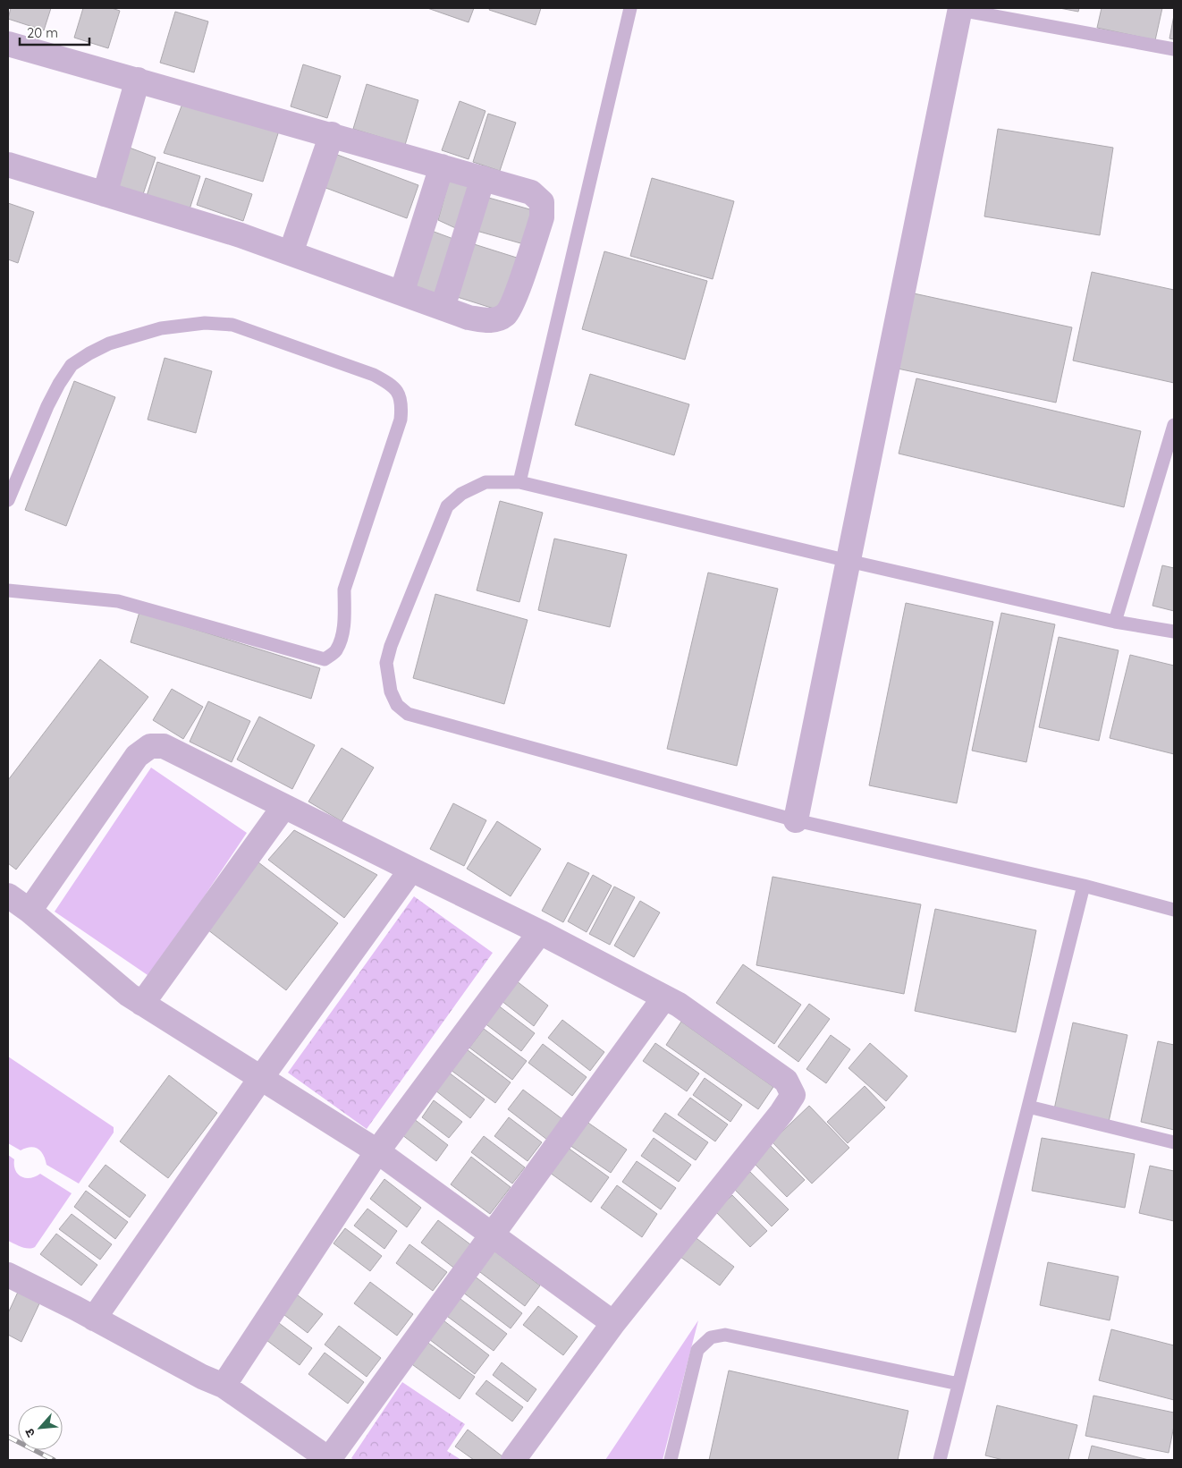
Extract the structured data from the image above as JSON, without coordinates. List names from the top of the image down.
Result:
{
  "scale_bar": "20 m",
  "north": "bottom left"
}
